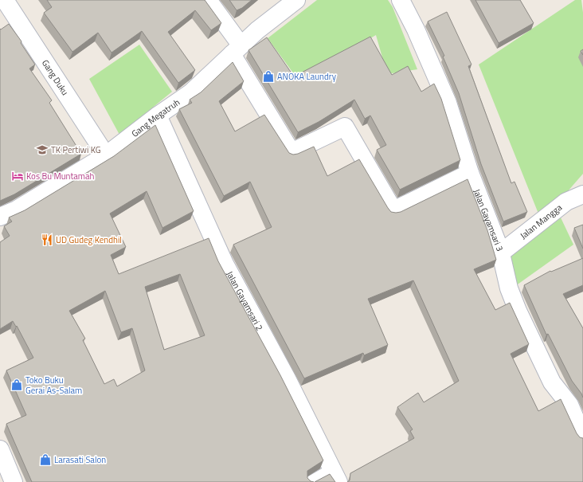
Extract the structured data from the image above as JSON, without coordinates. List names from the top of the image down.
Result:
{
  "streets": {
    "street": [
      "Gang Duku",
      "Gang Megatruh",
      "Jalan Gayamsari 3",
      "Jalan Mangga",
      "Jalan Gayamsari 2"
    ]
  },
  "crossings": [
    ["Gang Duku", "Gang Megatruh"],
    ["Gang Megatruh", "Jalan Gayamsari 2"],
    ["Jalan Gayamsari 3", "Jalan Mangga"]
  ],
  "places": {
    "shop": ["ANOKA Laundry", "Toko Buku Gerai As-Salam", "Larasati Salon"],
    "school or university": ["TK Pertiwi KG"],
    "hotel": ["Kos Bu Muntamah"],
    "restaurant": ["UD Gudeg Kendhil"]
  }
}
